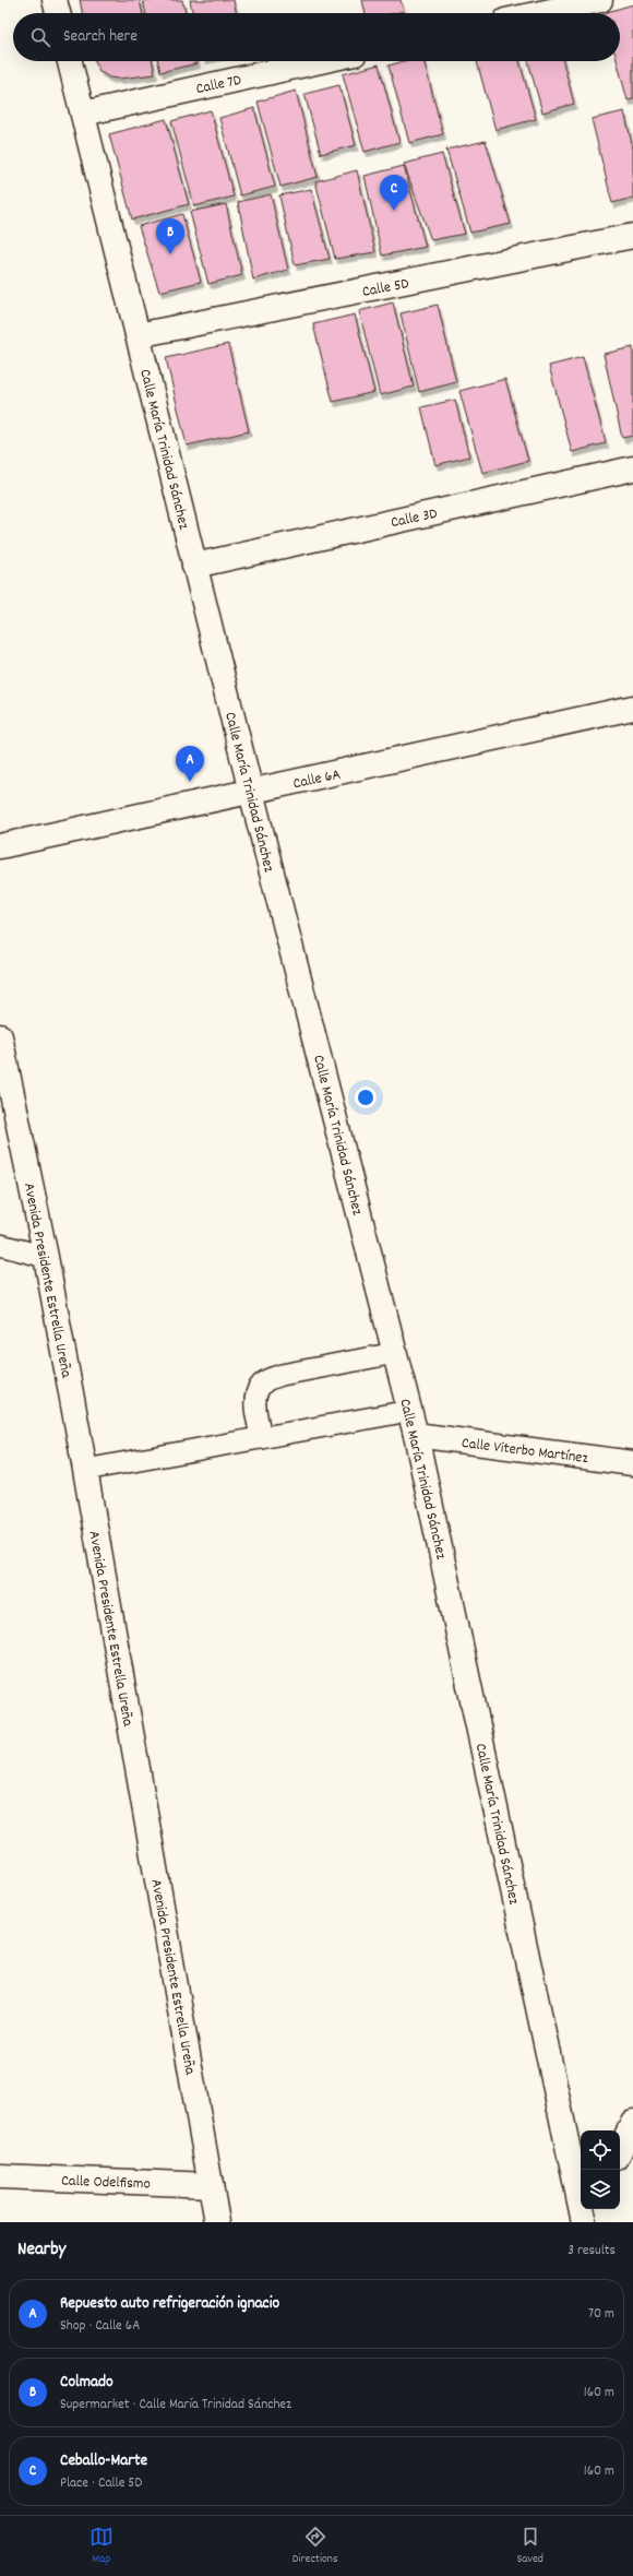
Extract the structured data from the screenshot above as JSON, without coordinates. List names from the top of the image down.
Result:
{
  "streets": {
    "street": [
      "Calle 7D",
      "Calle 5D",
      "Calle María Trinidad Sánchez",
      "Calle 3D",
      "Calle 6A",
      "Avenida Presidente Estrella Ureña",
      "Calle Viterbo Martínez",
      "Calle Odelfismo"
    ]
  },
  "crossings": [
    ["Calle 7D", "Calle María Trinidad Sánchez"],
    ["Calle 5D", "Calle María Trinidad Sánchez"],
    ["Calle María Trinidad Sánchez", "Calle 3D"],
    ["Calle María Trinidad Sánchez", "Calle 6A"],
    ["Calle María Trinidad Sánchez", "Calle Viterbo Martínez"],
    ["Avenida Presidente Estrella Ureña", "Calle Odelfismo"]
  ],
  "page": {
    "search": "Search here",
    "pins": ["C", "B", "A"],
    "heading": ["Nearby", "3 results"],
    "list": [
      {
        "mark": "A",
        "name": "Repuesto auto refrigeración ignacio",
        "note": "Shop · Calle 6A",
        "value": "70 m"
      },
      {
        "mark": "B",
        "name": "Colmado",
        "note": "Supermarket · Calle María Trinidad Sánchez",
        "value": "160 m"
      },
      {
        "mark": "C",
        "name": "Ceballo-Marte",
        "note": "Place · Calle 5D",
        "value": "160 m"
      }
    ],
    "nav": ["Map", "Directions", "Saved"]
  }
}
